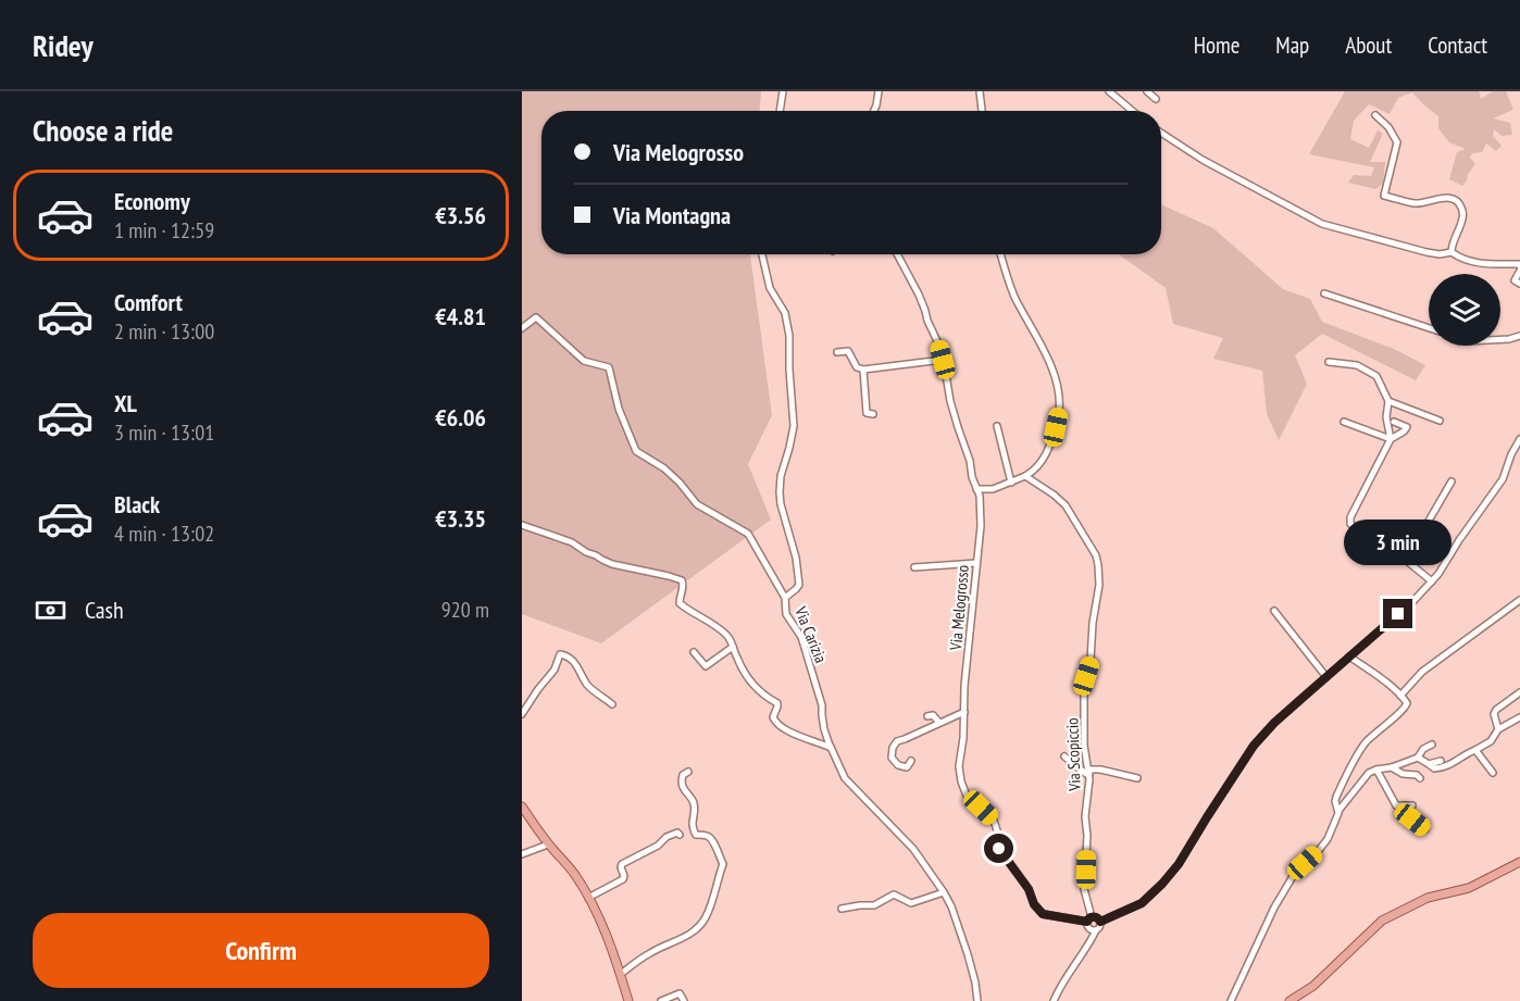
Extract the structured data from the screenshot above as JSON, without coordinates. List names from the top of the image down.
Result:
{
  "streets": {
    "street": ["Via Melogrosso", "Via Carizia", "Via Scopiccio"]
  },
  "crossings": [
    ["Via Melogrosso", "Via Scopiccio"]
  ],
  "page": {
    "header": "Ridey",
    "nav": [
      "Home",
      "Map",
      "About",
      "Contact"
    ],
    "heading": "Choose a ride",
    "banner": ["Via Melogrosso", "Via Montagna"],
    "list": [
      {
        "name": "Economy",
        "note": "1 min · 12:59",
        "value": "€3.56"
      },
      {
        "name": "Comfort",
        "note": "2 min · 13:00",
        "value": "€4.81"
      },
      {
        "name": "XL",
        "note": "3 min · 13:01",
        "value": "€6.06"
      },
      {
        "name": "Black",
        "note": "4 min · 13:02",
        "value": "€3.35"
      }
    ],
    "bubble": "3 min",
    "pay": ["Cash", "920 m"],
    "buttons": "Confirm"
  }
}
